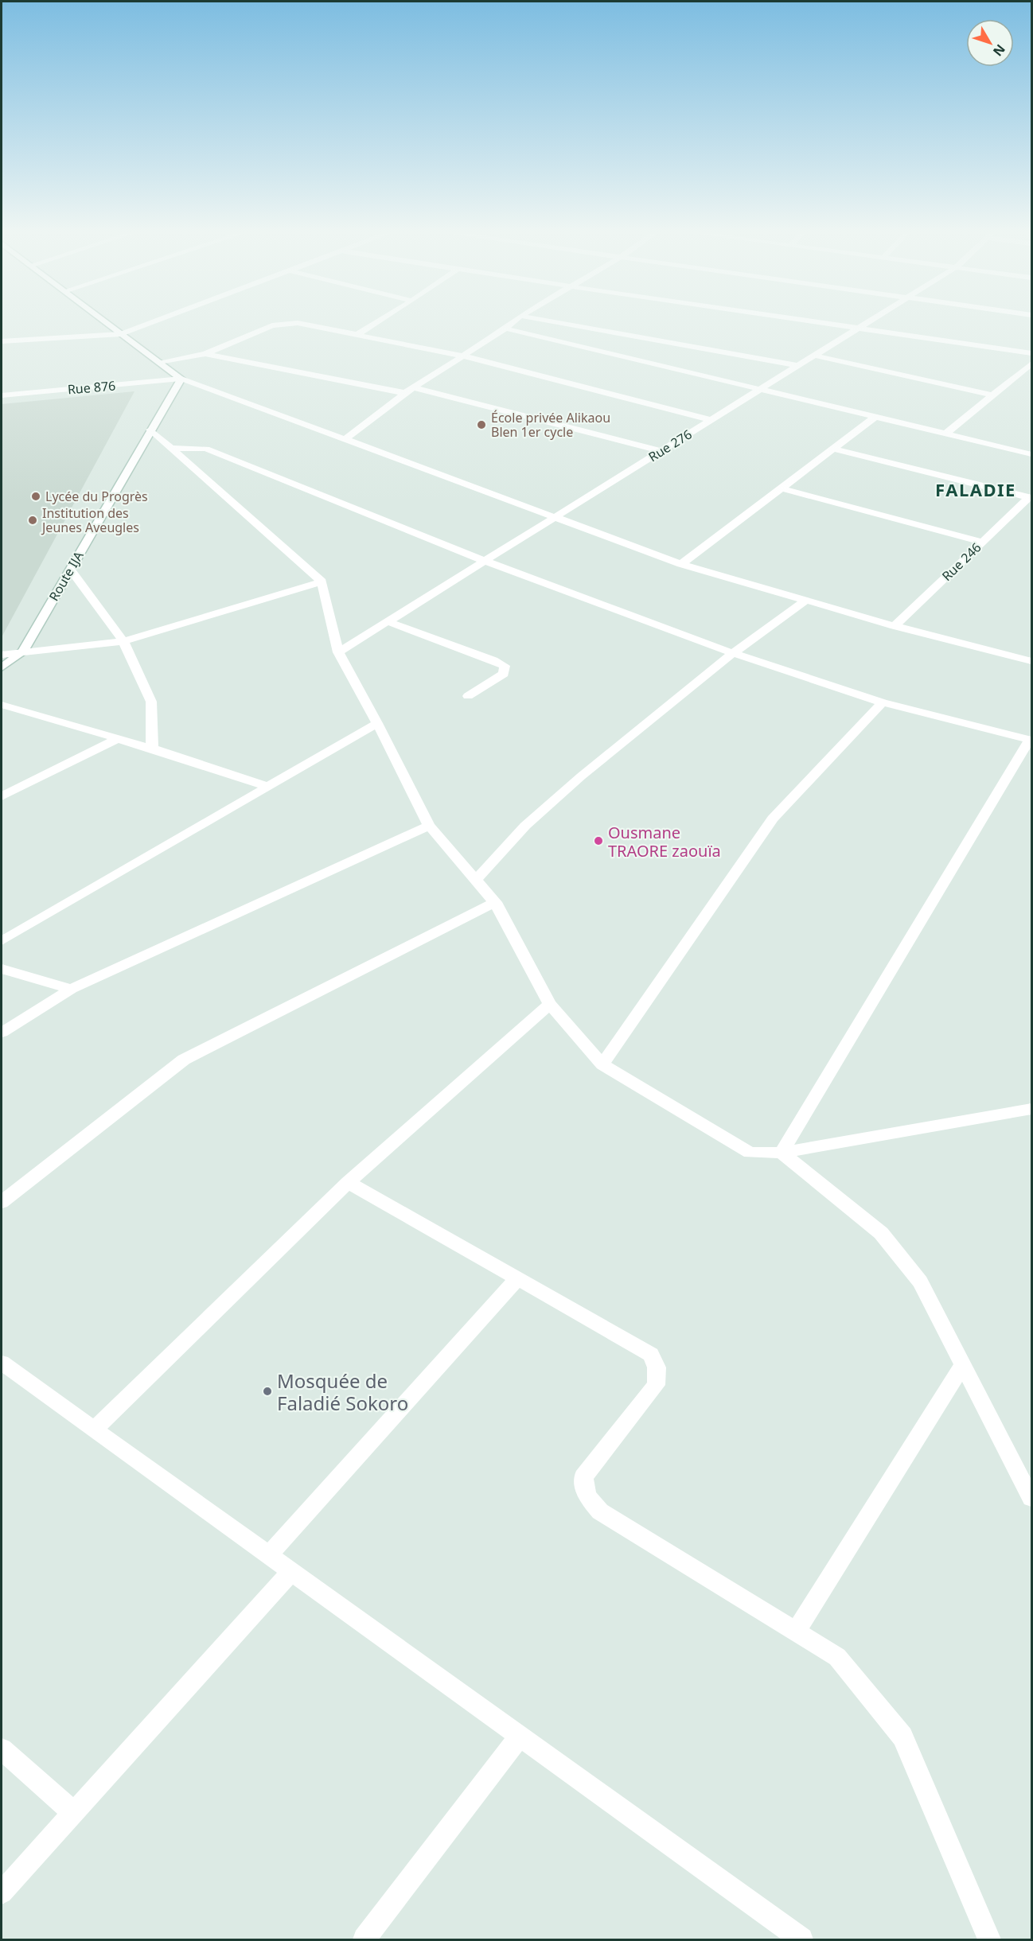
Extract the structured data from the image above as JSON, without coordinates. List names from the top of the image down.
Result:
{
  "streets": {
    "street": [
      "Rue 876",
      "Rue 276",
      "Rue 246",
      "Route IJA"
    ]
  },
  "crossings": [
    ["Rue 876", "Route IJA"]
  ],
  "districts": ["FALADIE"],
  "places": [
    "École privée Alikaou Blen 1er cycle",
    "Lycée du Progrès",
    "Institution des Jeunes Aveugles",
    "Ousmane TRAORE zaouïa",
    "Mosquée de Faladié Sokoro"
  ],
  "north": "bottom right"
}
